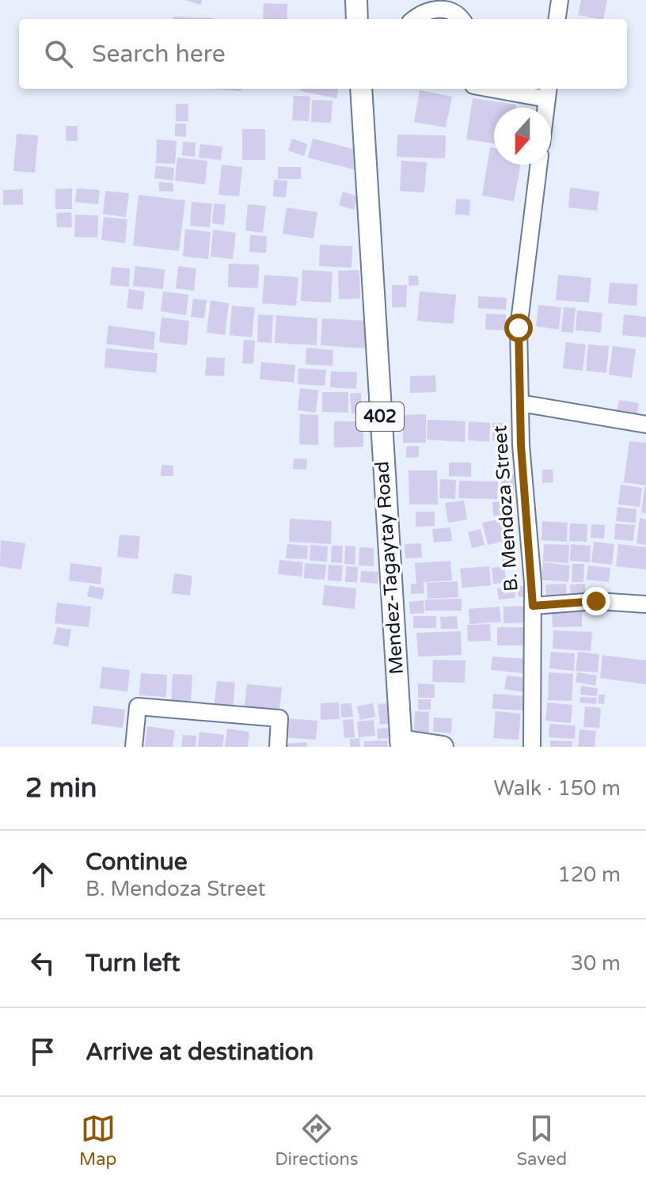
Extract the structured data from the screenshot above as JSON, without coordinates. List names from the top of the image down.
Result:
{
  "streets": {
    "main road": ["402", "Mendez-Tagaytay Road"],
    "street": ["B. Mendoza Street"]
  },
  "north": "bottom",
  "page": {
    "search": "Search here",
    "heading": ["2 min", "Walk · 150 m"],
    "list": [
      ["Continue", "B. Mendoza Street", "120 m"],
      ["Turn left", "30 m"],
      "Arrive at destination"
    ],
    "nav": ["Map", "Directions", "Saved"]
  }
}
